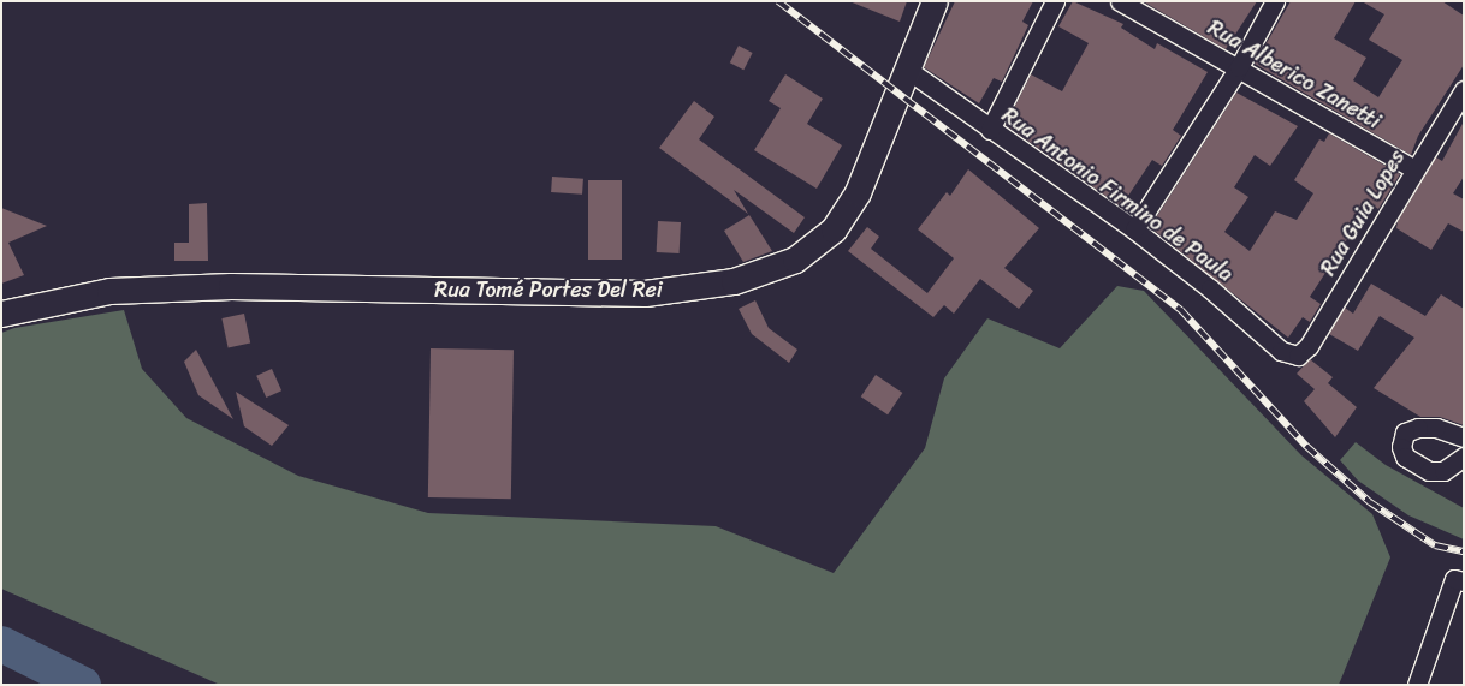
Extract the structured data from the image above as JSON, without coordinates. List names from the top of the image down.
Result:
{
  "streets": {
    "main road": ["Rua Tomé Portes Del Rei"],
    "street": ["Rua Alberico Zanetti", "Rua Antonio Firmino de Paula", "Rua Guia Lopes"]
  },
  "crossings": [
    ["Rua Alberico Zanetti", "Rua Guia Lopes"],
    ["Rua Antonio Firmino de Paula", "Rua Guia Lopes"],
    ["Rua Antonio Firmino de Paula", "Rua Tomé Portes Del Rei"]
  ]
}
